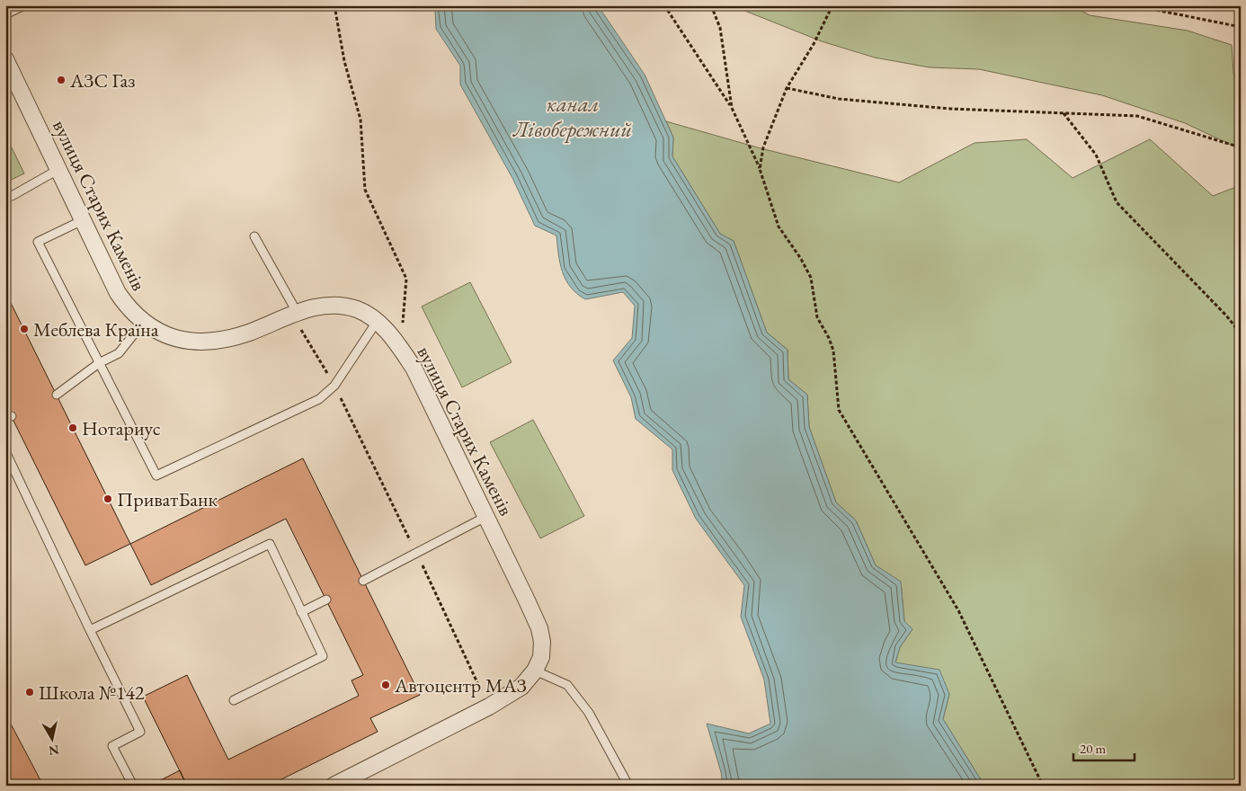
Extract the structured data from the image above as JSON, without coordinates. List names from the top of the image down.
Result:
{
  "streets": {
    "street": ["вулиця Старих Каменів"]
  },
  "water": ["канал Лівобережний"],
  "places": [
    "АЗС Газ",
    "Меблева Країна",
    "Нотариус",
    "ПриватБанк",
    "Автоцентр МАЗ",
    "Школа №142"
  ],
  "scale_bar": "20 m",
  "north": "bottom"
}
